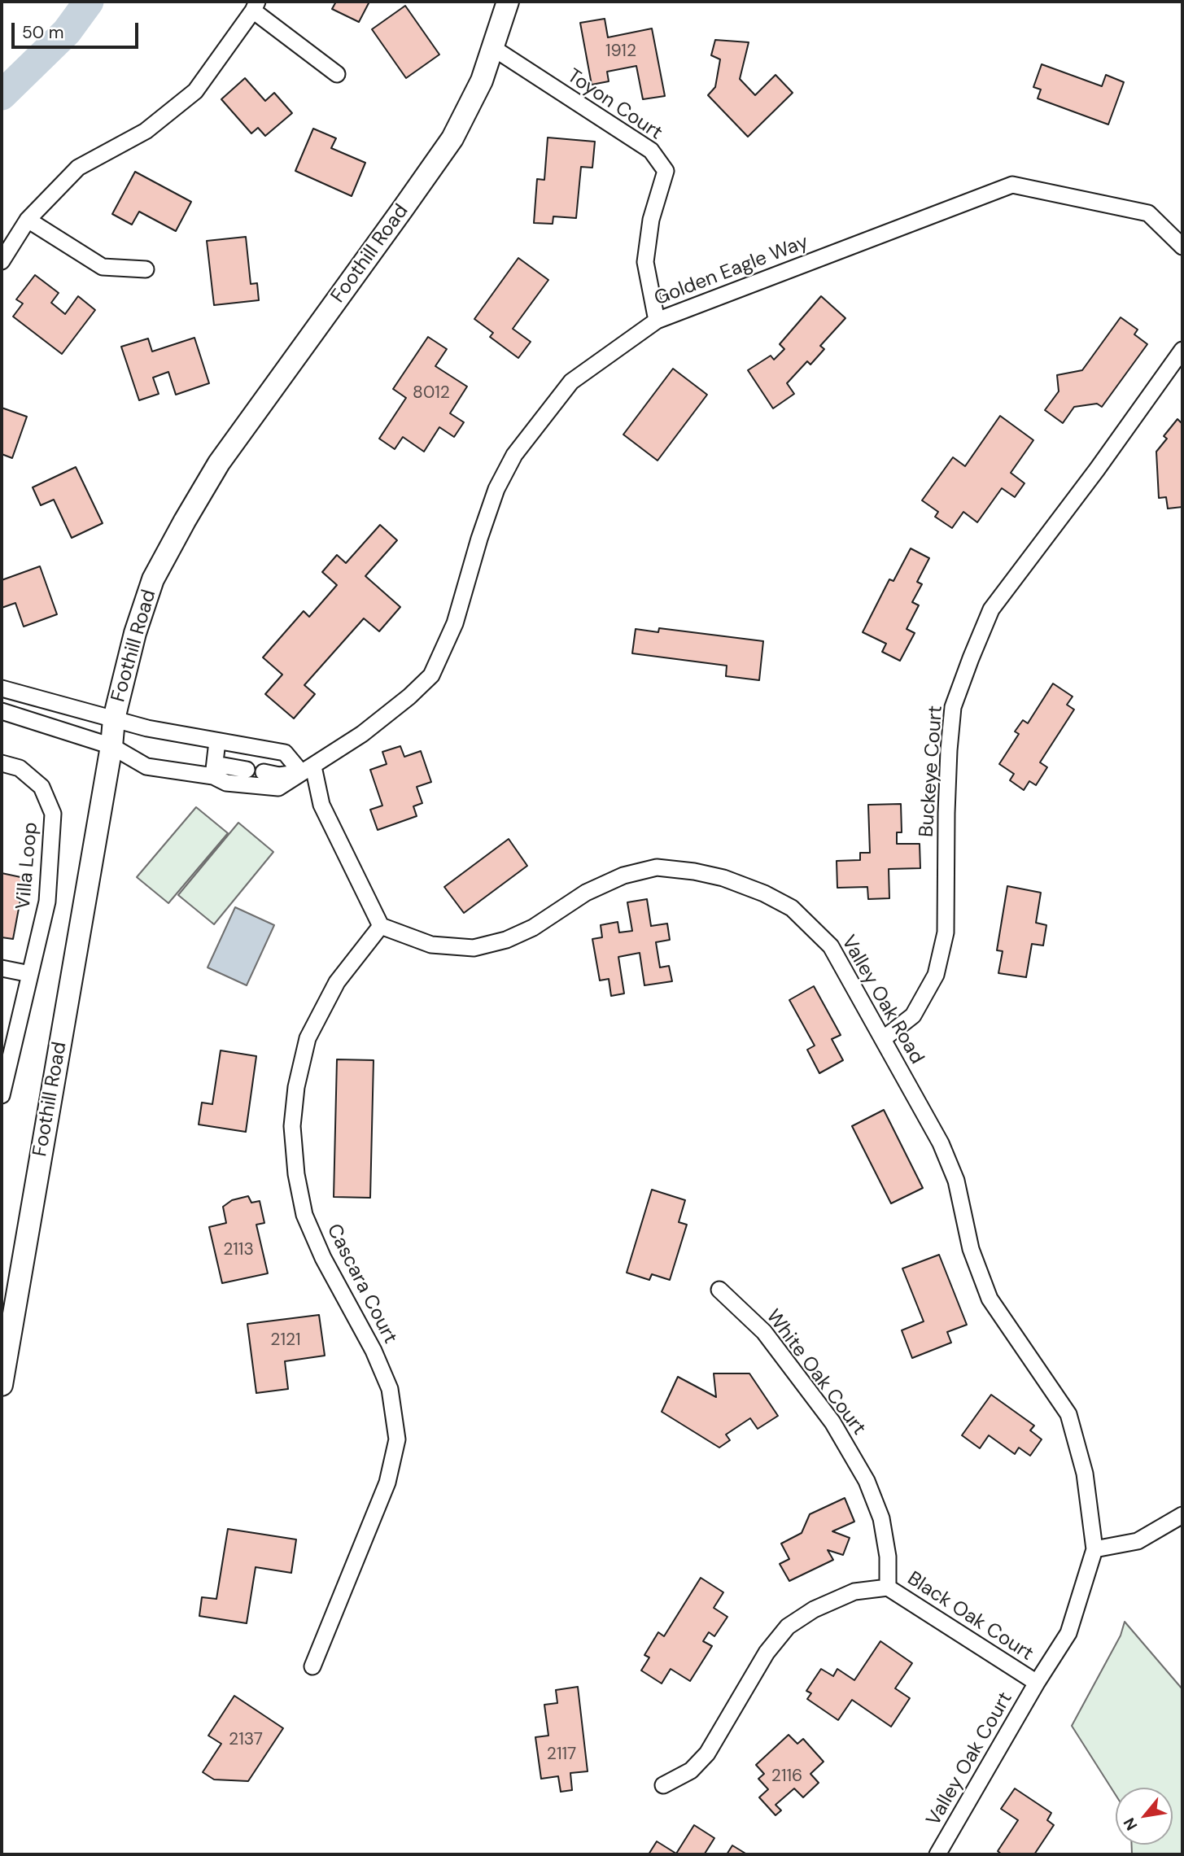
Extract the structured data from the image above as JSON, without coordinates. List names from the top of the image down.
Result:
{
  "streets": {
    "main road": ["Foothill Road"],
    "street": [
      "Toyon Court",
      "Golden Eagle Way",
      "Buckeye Court",
      "Villa Loop",
      "Valley Oak Road",
      "Cascara Court",
      "White Oak Court",
      "Black Oak Court",
      "Valley Oak Court"
    ]
  },
  "crossings": [
    ["Toyon Court", "Foothill Road"],
    ["Toyon Court", "Golden Eagle Way"],
    ["Foothill Road", "Golden Eagle Way"],
    ["Buckeye Court", "Valley Oak Road"],
    ["Valley Oak Road", "Cascara Court"],
    ["Valley Oak Road", "Black Oak Court"],
    ["Valley Oak Road", "Valley Oak Court"],
    ["White Oak Court", "Black Oak Court"],
    ["Black Oak Court", "Valley Oak Court"]
  ],
  "house_numbers": [
    "1912",
    "8012",
    "2113",
    "2121",
    "2137",
    "2117",
    "2116"
  ],
  "scale_bar": "50 m",
  "north": "bottom left"
}
